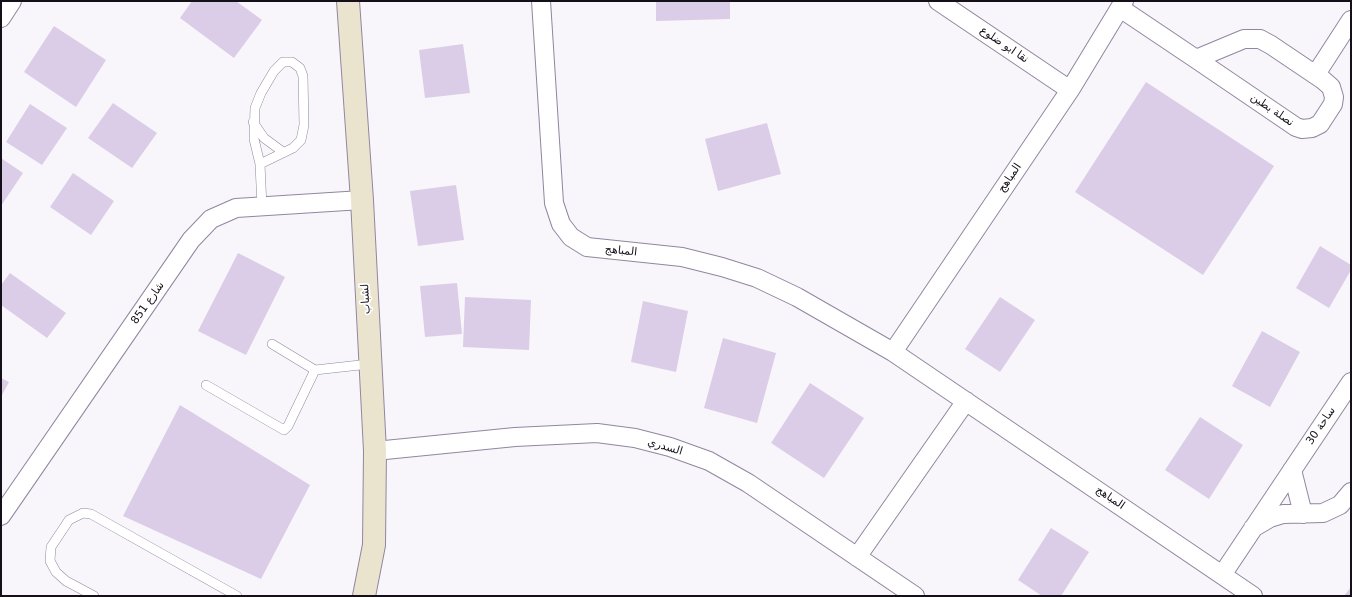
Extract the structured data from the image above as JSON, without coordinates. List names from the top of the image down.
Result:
{
  "streets": {
    "street": [
      "نقا ابو ضلوع",
      "نصلة بطين",
      "المباهج",
      "لشباب",
      "شارع 851",
      "ساحة 30",
      "السدري"
    ]
  },
  "crossings": [
    ["نقا ابو ضلوع", "المباهج"],
    ["نصلة بطين", "المباهج"],
    ["المباهج", "ساحة 30"],
    ["لشباب", "شارع 851"],
    ["لشباب", "السدري"]
  ]
}
